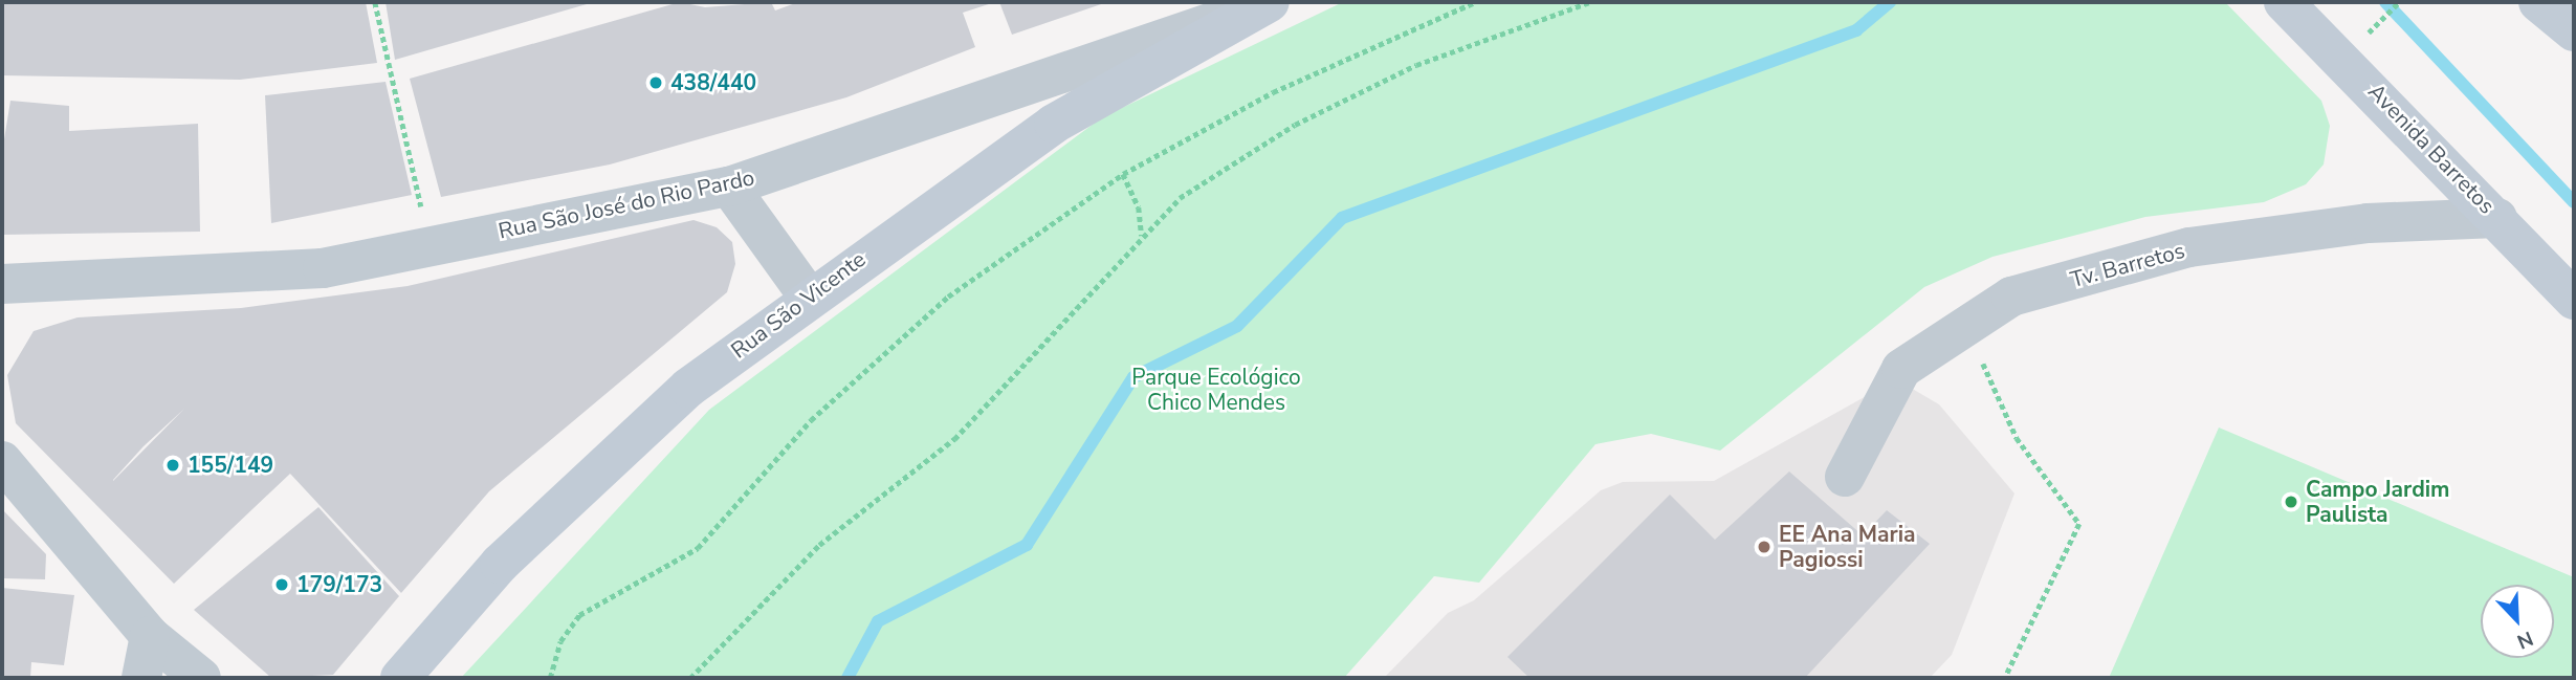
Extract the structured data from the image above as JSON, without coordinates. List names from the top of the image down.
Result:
{
  "streets": {
    "street": [
      "Avenida Barretos",
      "Rua São José do Rio Pardo",
      "Tv. Barretos",
      "Rua São Vicente"
    ]
  },
  "crossings": [
    ["Avenida Barretos", "Tv. Barretos"],
    ["Rua São José do Rio Pardo", "Rua São Vicente"]
  ],
  "parks": ["Parque Ecológico Chico Mendes"],
  "places": [
    "438/440",
    "155/149",
    "Campo Jardim Paulista",
    "EE Ana Maria Pagiossi",
    "179/173"
  ],
  "north": "bottom right"
}
